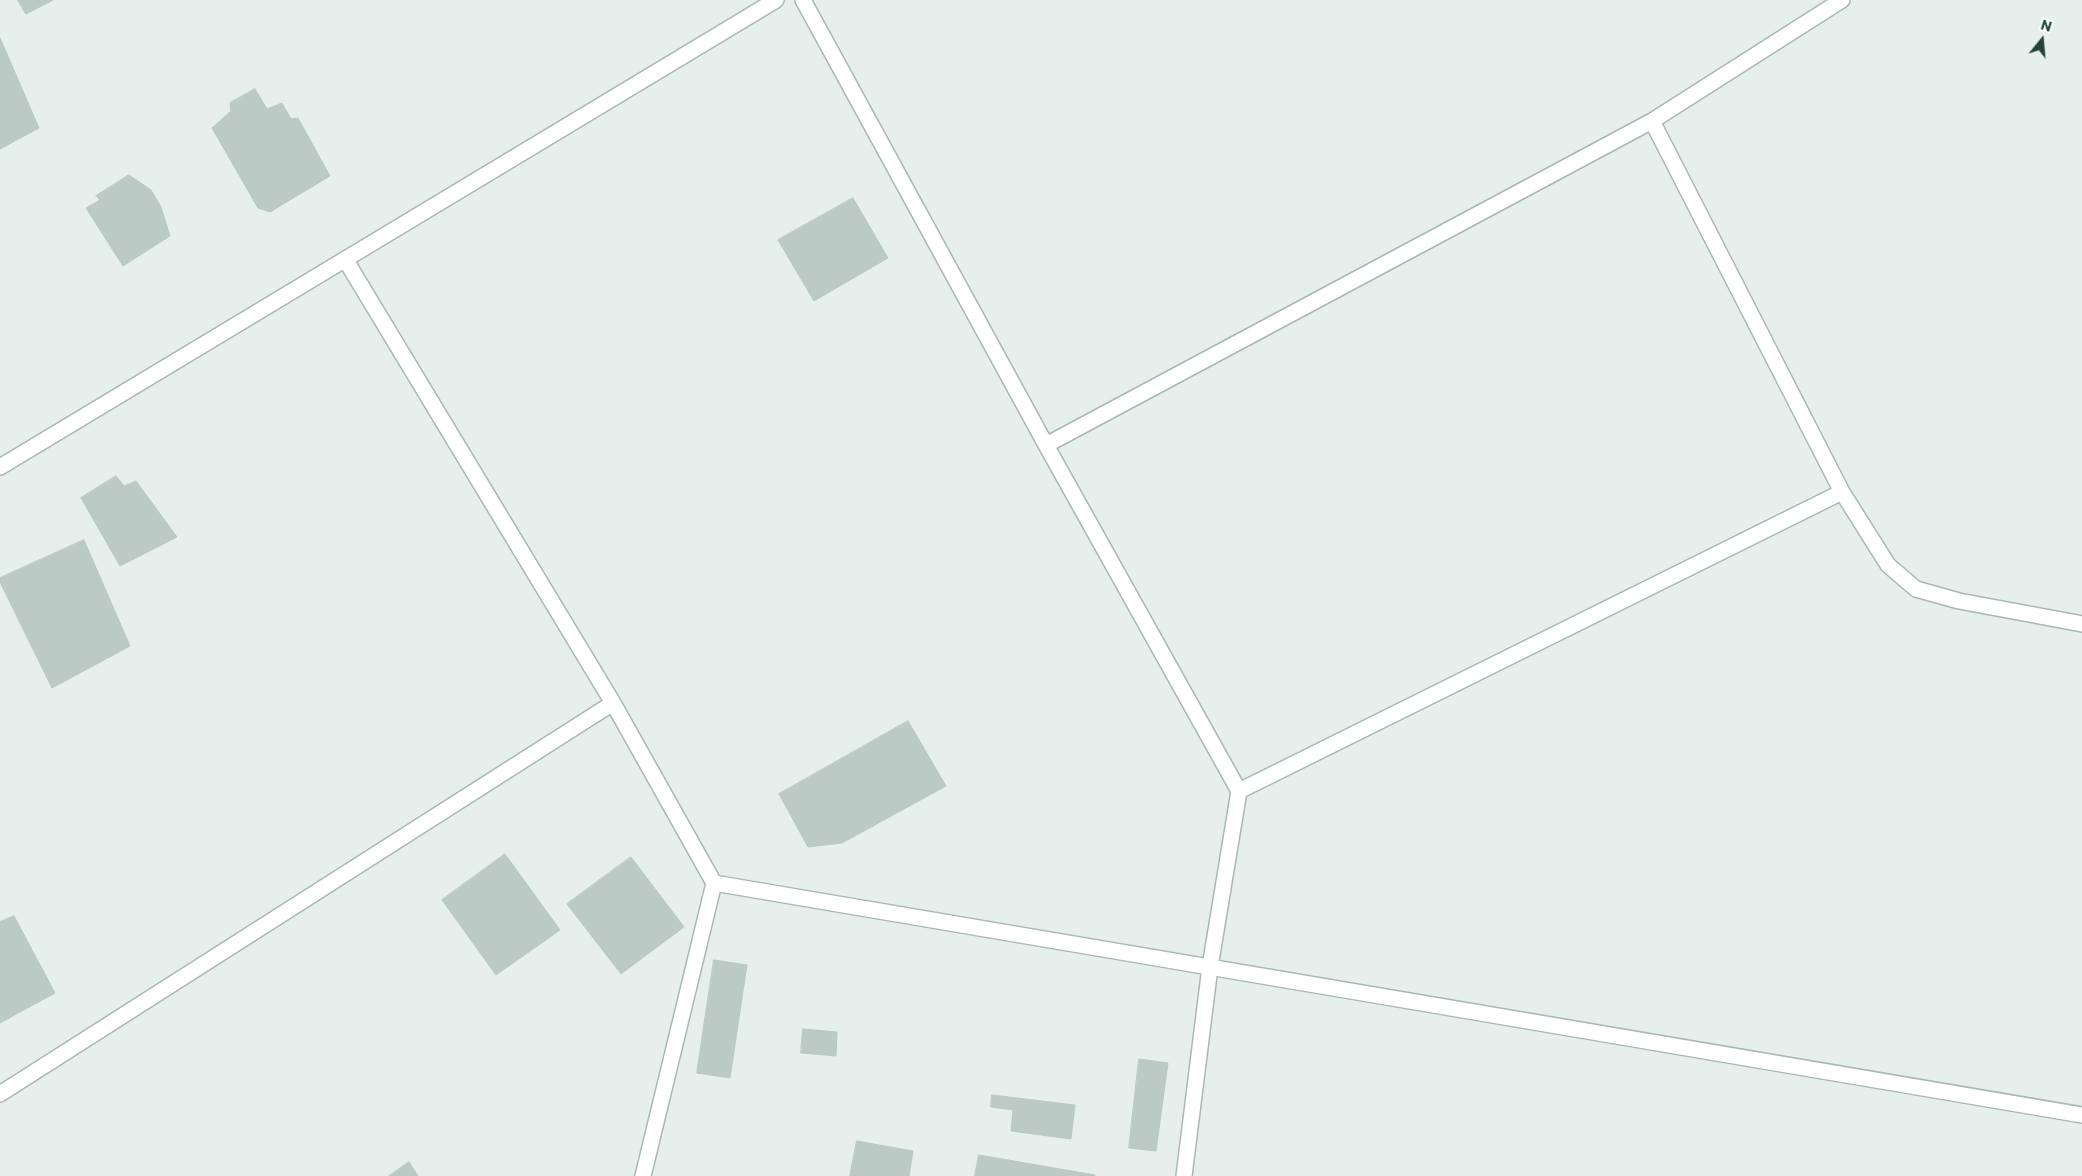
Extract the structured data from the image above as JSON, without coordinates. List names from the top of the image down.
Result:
{
  "north": "top"
}
